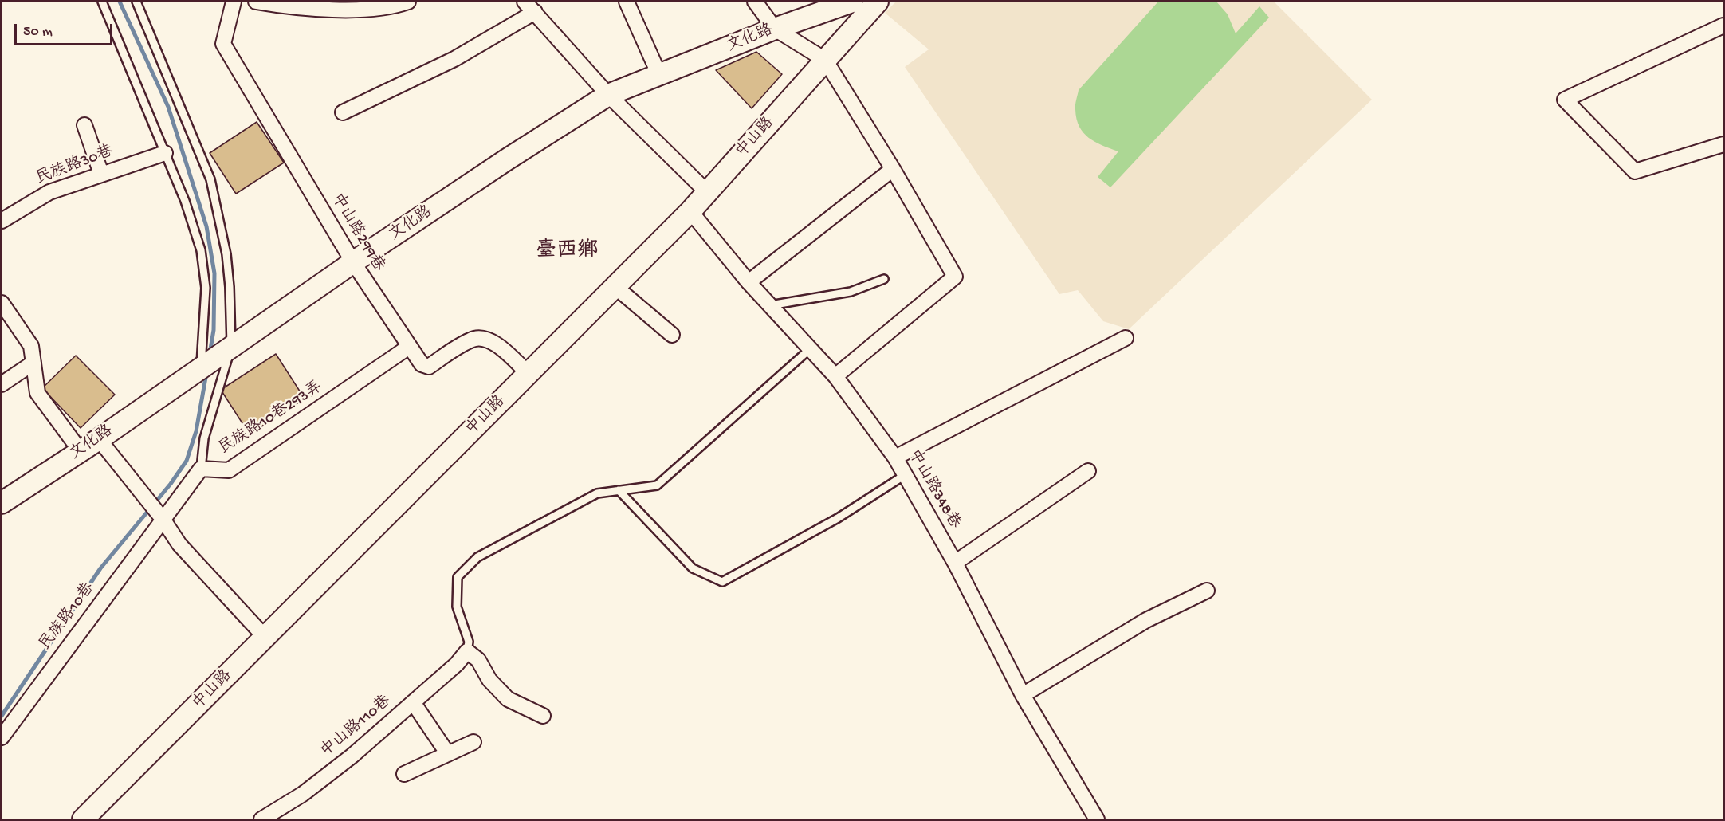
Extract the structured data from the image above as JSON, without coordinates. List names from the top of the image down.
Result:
{
  "streets": {
    "street": [
      "文化路",
      "中山路",
      "民族路30巷",
      "中山路299巷",
      "民族路10巷293弄",
      "中山路348巷",
      "民族路10巷",
      "中山路110巷"
    ]
  },
  "crossings": [
    ["文化路", "中山路299巷"],
    ["中山路", "中山路299巷"],
    ["中山路", "中山路348巷"],
    ["中山路299巷", "民族路10巷293弄"]
  ],
  "districts": ["臺西鄉"],
  "scale_bar": "50 m"
}
